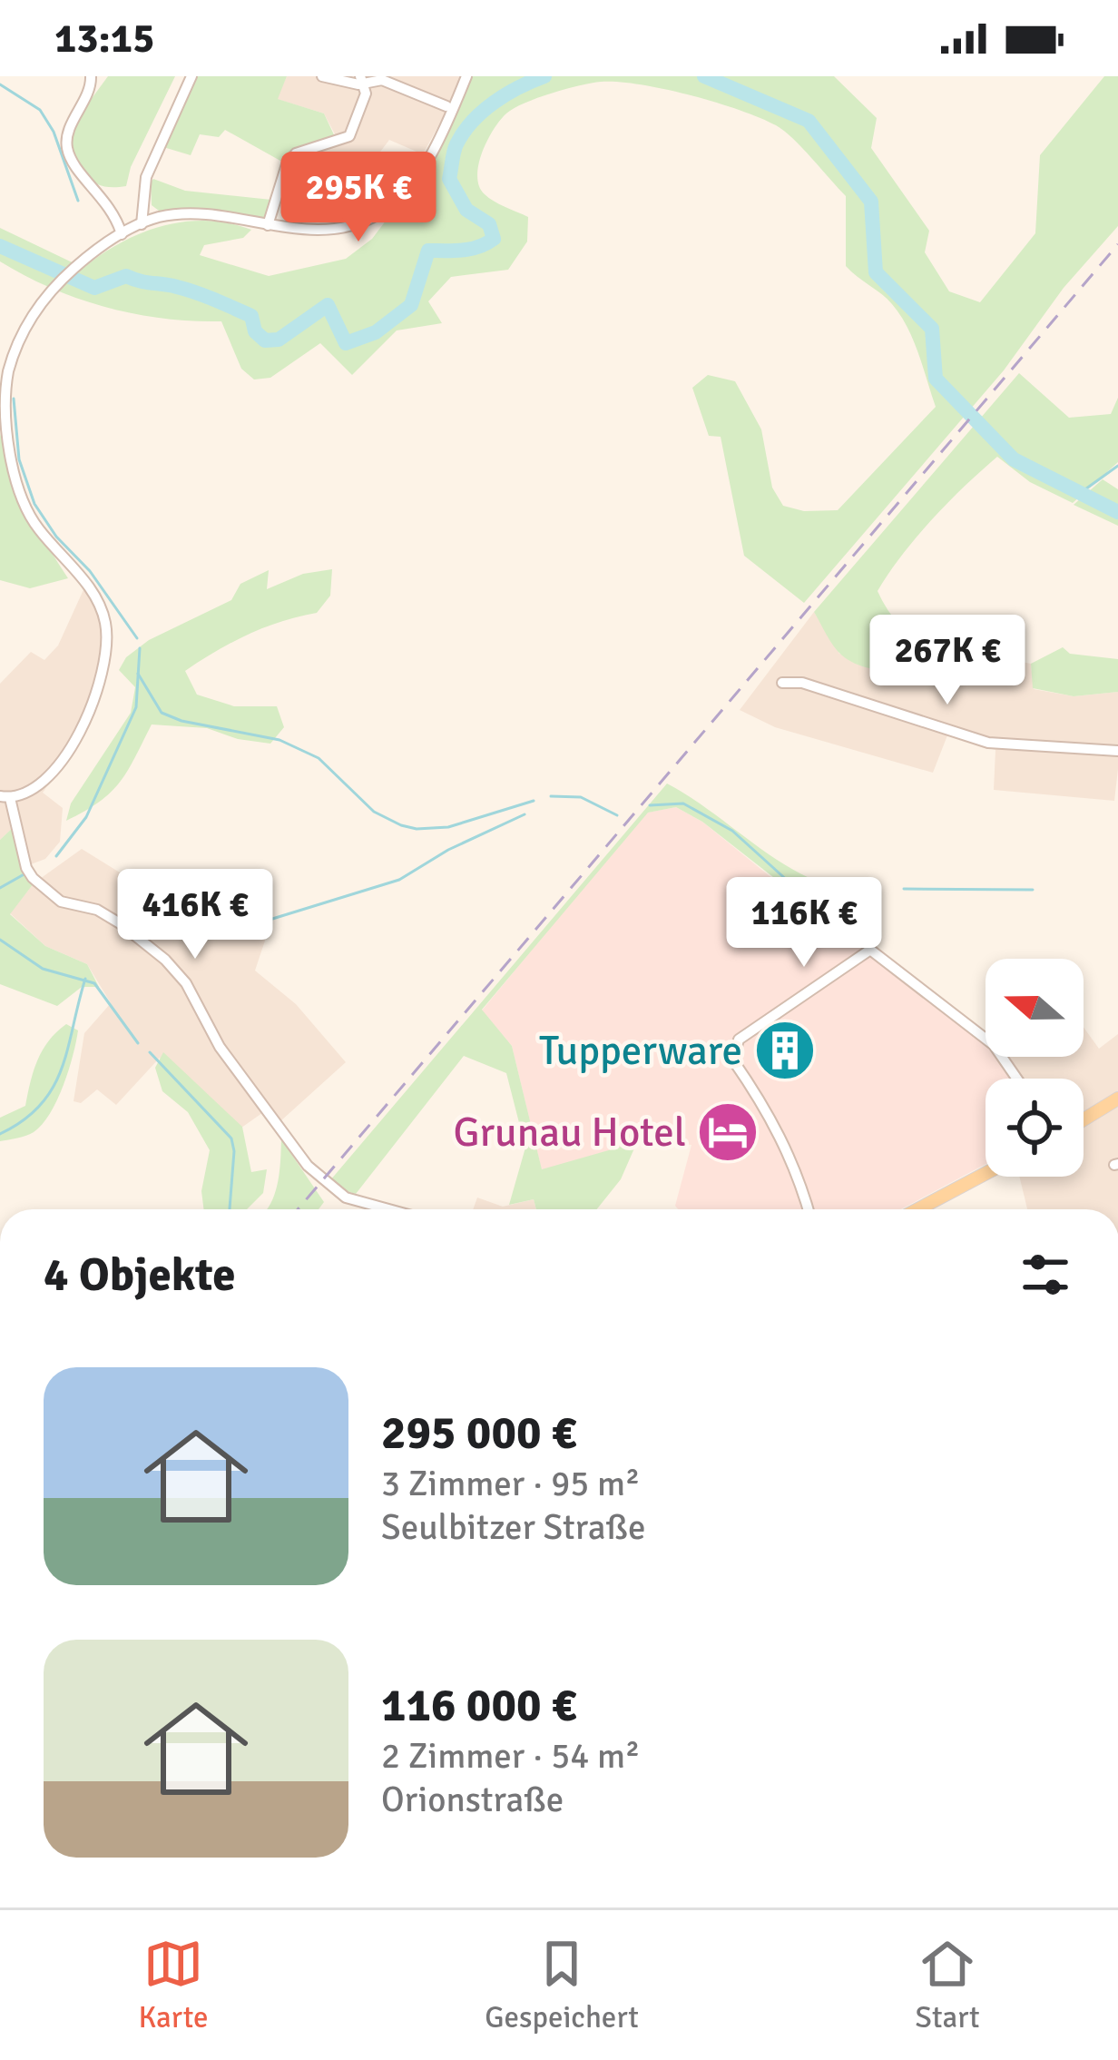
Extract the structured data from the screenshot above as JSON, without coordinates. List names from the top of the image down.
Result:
{
  "places": {
    "building": ["Tupperware"],
    "hotel": ["Grunau Hotel"]
  },
  "north": "left",
  "page": {
    "status": "13:15",
    "price": [
      "295K €",
      "267K €",
      "416K €",
      "116K €"
    ],
    "heading": "4 Objekte",
    "list": [
      {
        "name": "295 000 €",
        "note": "3 Zimmer · 95 m² · Seulbitzer Straße"
      },
      {
        "name": "116 000 €",
        "note": "2 Zimmer · 54 m² · Orionstraße"
      }
    ],
    "tabs": ["Karte", "Gespeichert", "Start"]
  }
}
